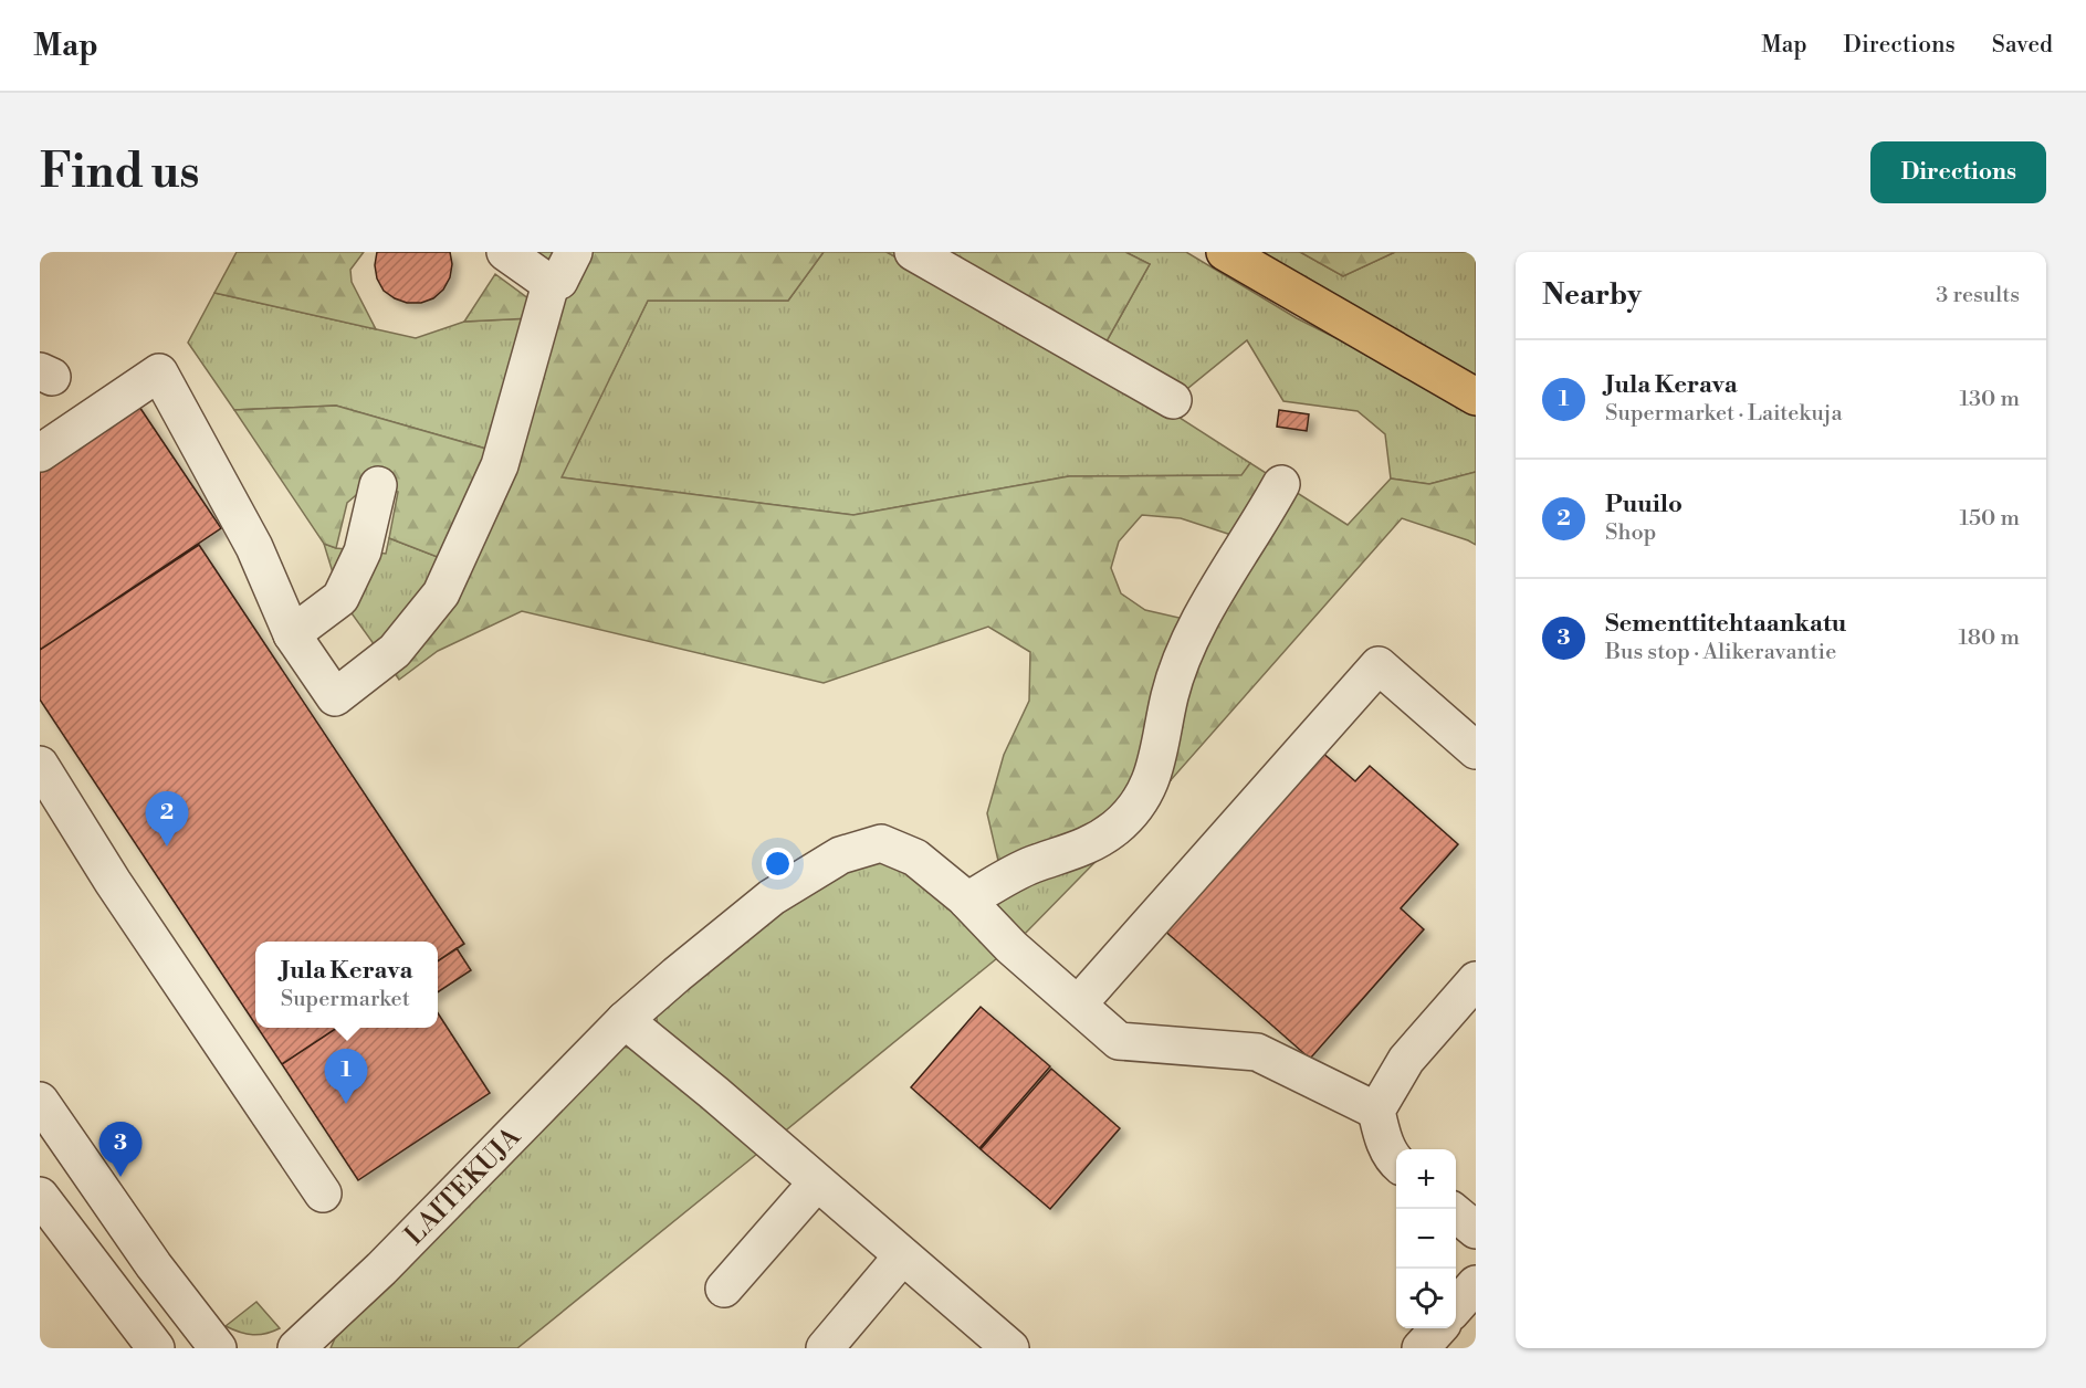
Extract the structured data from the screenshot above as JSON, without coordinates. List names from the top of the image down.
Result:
{
  "streets": {
    "street": ["LAITEKUJA"]
  },
  "page": {
    "header": "Map",
    "nav": ["Map", "Directions", "Saved"],
    "buttons": "Directions",
    "title": "Find us",
    "heading": ["Nearby", "3 results"],
    "list": [
      {
        "mark": "1",
        "name": "Jula Kerava",
        "note": "Supermarket · Laitekuja",
        "value": "130 m"
      },
      {
        "mark": "2",
        "name": "Puuilo",
        "note": "Shop",
        "value": "150 m"
      },
      {
        "mark": "3",
        "name": "Sementtitehtaankatu",
        "note": "Bus stop · Alikeravantie",
        "value": "180 m"
      }
    ],
    "pins": ["2", "1", "3"],
    "popup": ["Jula Kerava", "Supermarket"],
    "map_buttons": ["+", "−"]
  }
}
